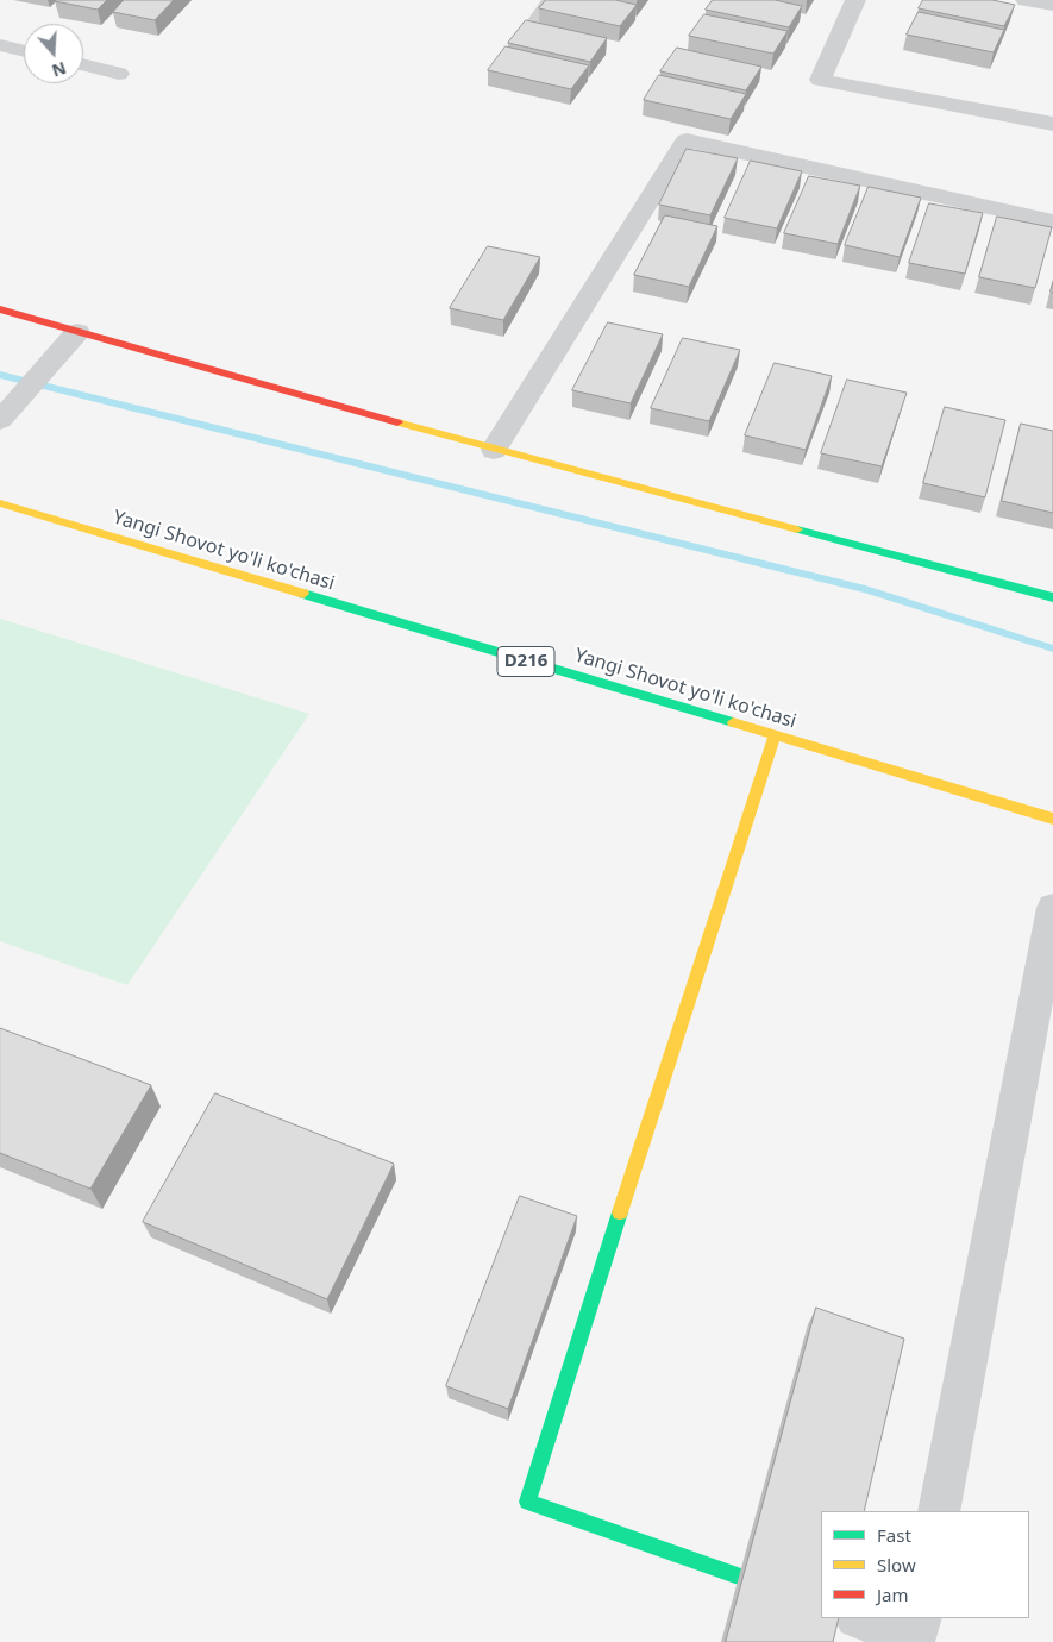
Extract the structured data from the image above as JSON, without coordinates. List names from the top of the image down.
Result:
{
  "streets": {
    "street": ["Yangi Shovot yo'li ko'chasi", "D216"]
  },
  "legend": ["Fast", "Slow", "Jam"],
  "north": "bottom"
}
